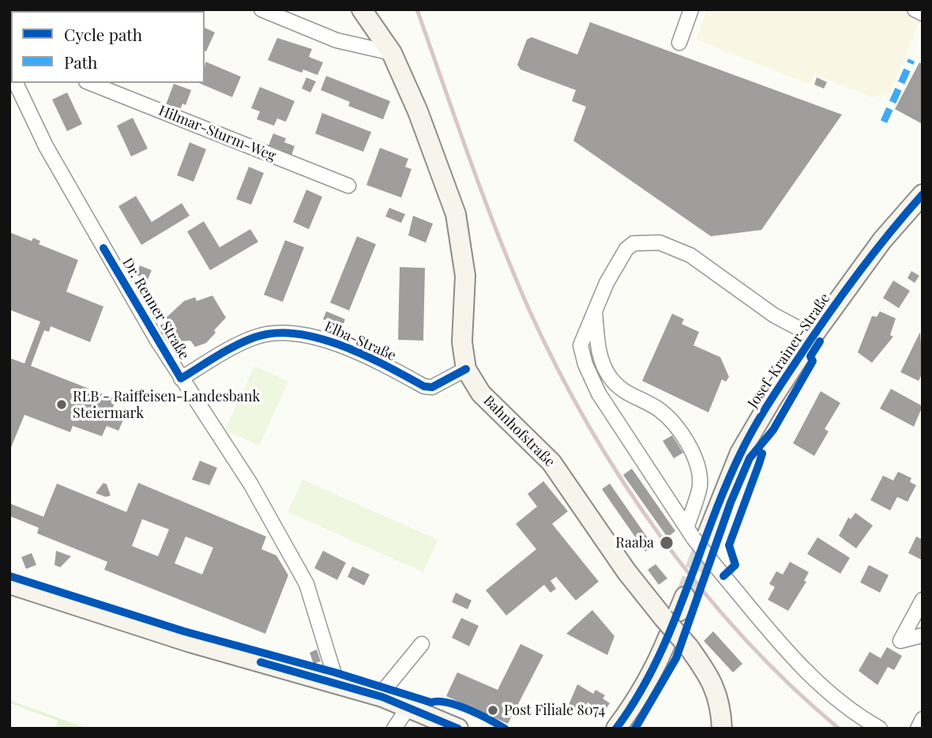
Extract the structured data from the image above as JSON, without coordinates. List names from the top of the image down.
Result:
{
  "streets": {
    "main road": ["Josef-Krainer-Straße", "Bahnhofstraße"],
    "street": ["Hilmar-Sturm-Weg", "Dr. Renner Straße", "Elba-Straße"]
  },
  "crossings": [
    ["Dr. Renner Straße", "Elba-Straße"],
    ["Elba-Straße", "Bahnhofstraße"]
  ],
  "places": ["RLB - Raiffeisen-Landesbank Steiermark", "Raaba", "Post Filiale 8074"],
  "legend": ["Cycle path", "Path"]
}
